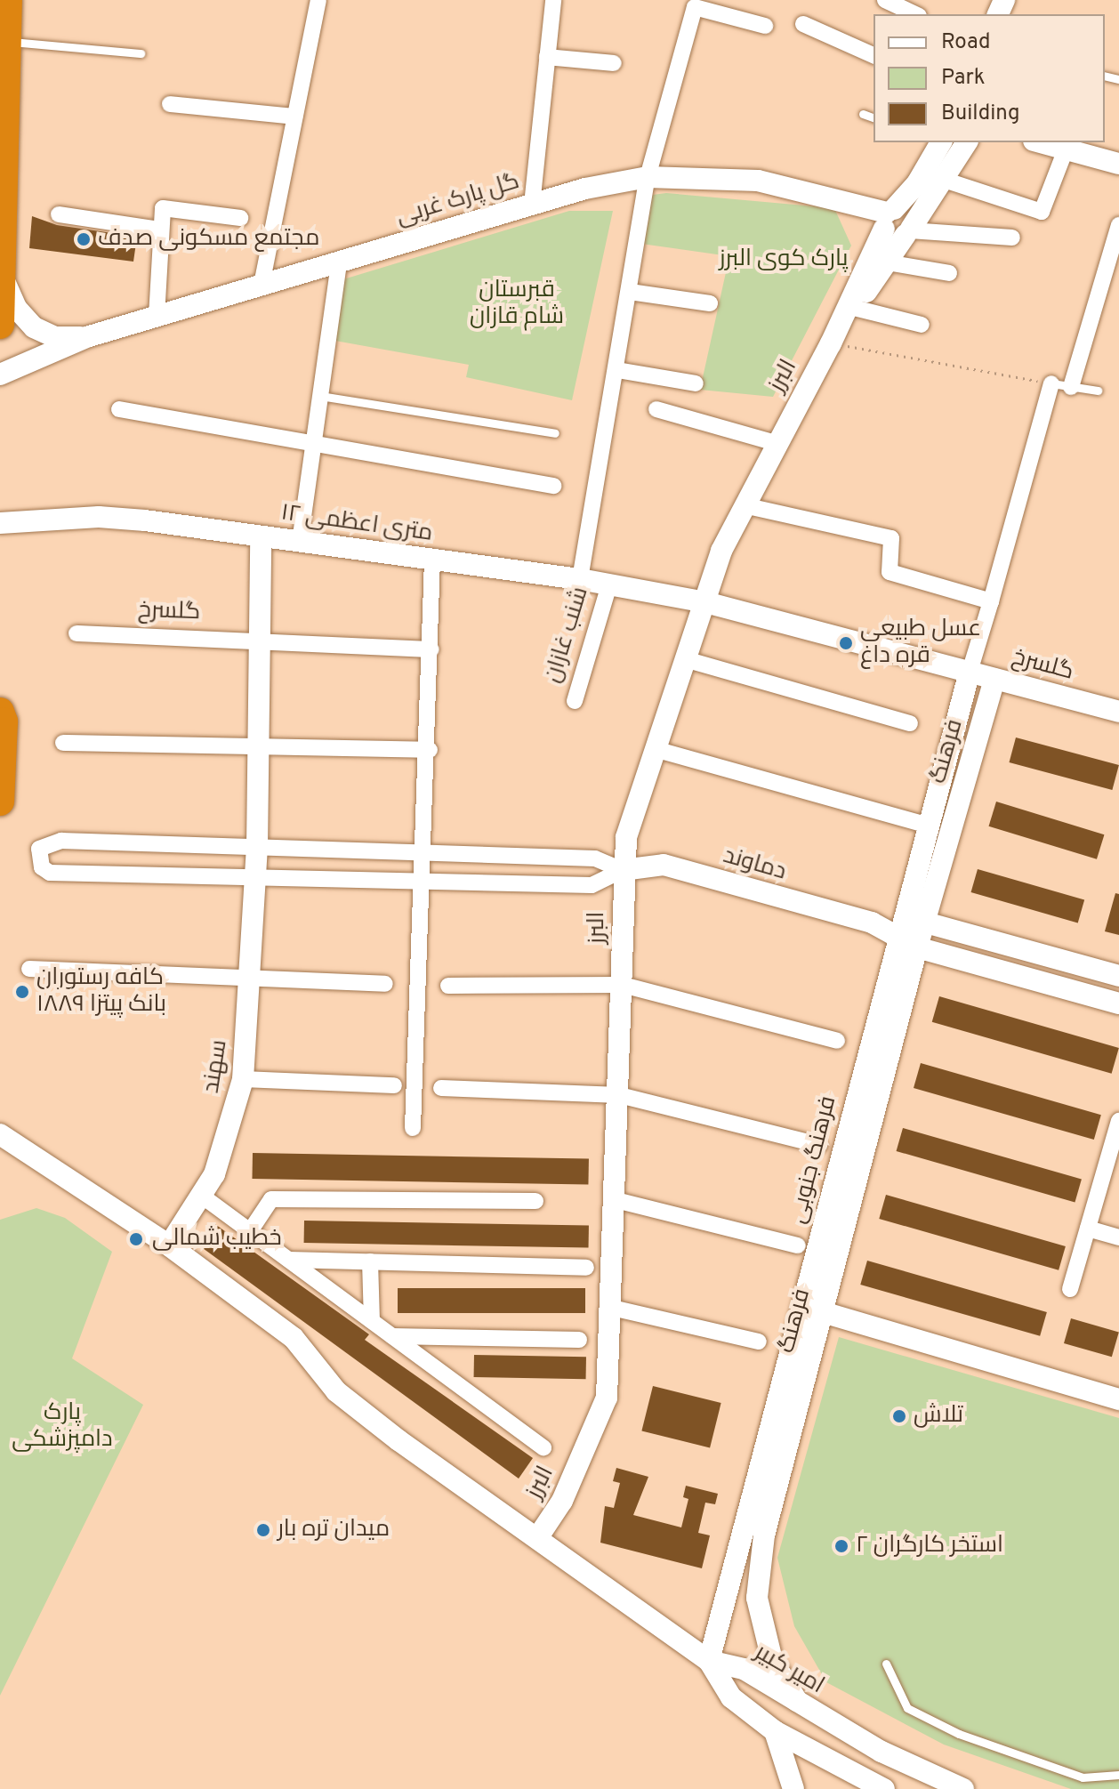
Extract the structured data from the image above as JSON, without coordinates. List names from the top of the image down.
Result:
{
  "streets": {
    "main road": [
      "گل پارک غربی",
      "البرز",
      "۱۲ متری اعظمی",
      "گلسرخ",
      "فرهنگ",
      "دماوند",
      "سهند",
      "فرهنگ جنوبی",
      "امیر کبیر"
    ],
    "street": ["شنب غازان"]
  },
  "crossings": [
    ["گل پارک غربی", "البرز"],
    ["البرز", "۱۲ متری اعظمی"],
    ["البرز", "گلسرخ"],
    ["البرز", "دماوند"],
    ["۱۲ متری اعظمی", "گلسرخ"],
    ["۱۲ متری اعظمی", "شنب غازان"],
    ["گلسرخ", "فرهنگ"],
    ["گلسرخ", "فرهنگ جنوبی"],
    ["فرهنگ", "فرهنگ جنوبی"],
    ["فرهنگ", "امیر کبیر"],
    ["فرهنگ جنوبی", "امیر کبیر"]
  ],
  "parks": ["پارک کوی البرز", "قبرستان شام قازان", "پارک دامپزشکی"],
  "places": [
    "مجتمع مسکونی صدف",
    "عسل طبیعی قره داغ",
    "کافه رستوران بانک پیتزا ۱۸۸۹",
    "خطیب شمالی",
    "تلاش",
    "میدان تره بار",
    "استخر کارگران ۲"
  ],
  "legend": ["Road", "Park", "Building"]
}
